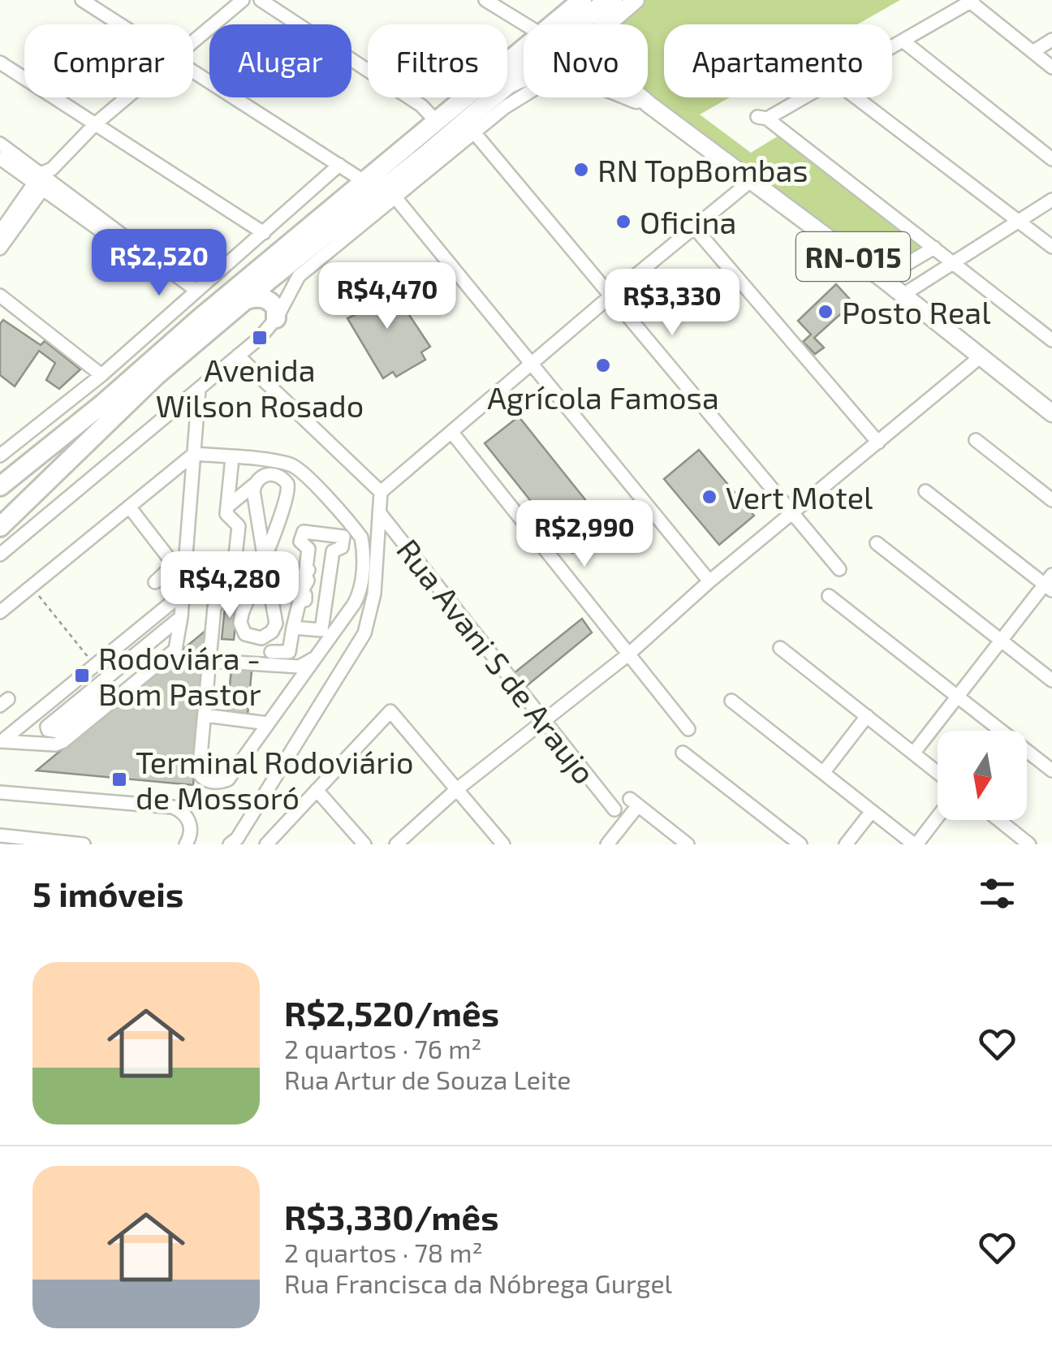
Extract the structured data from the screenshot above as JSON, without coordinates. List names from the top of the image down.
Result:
{
  "streets": {
    "main road": ["RN-015"],
    "street": ["Rua Avani S de Araujo"]
  },
  "places": {
    "other": [
      "RN TopBombas",
      "Oficina",
      "Posto Real",
      "Agrícola Famosa",
      "Vert Motel"
    ],
    "transit": ["Avenida Wilson Rosado", "Rodoviára - Bom Pastor", "Terminal Rodoviário de Mossoró"]
  },
  "north": "bottom",
  "page": {
    "chip": [
      "Comprar",
      "Alugar",
      "Filtros",
      "Novo",
      "Apartamento"
    ],
    "price": [
      "R$2,520",
      "R$4,470",
      "R$3,330",
      "R$2,990",
      "R$4,280"
    ],
    "heading": "5 imóveis",
    "list": [
      {
        "name": "R$2,520/mês",
        "note": "2 quartos · 76 m² · Rua Artur de Souza Leite"
      },
      {
        "name": "R$3,330/mês",
        "note": "2 quartos · 78 m² · Rua Francisca da Nóbrega Gurgel"
      }
    ]
  }
}
